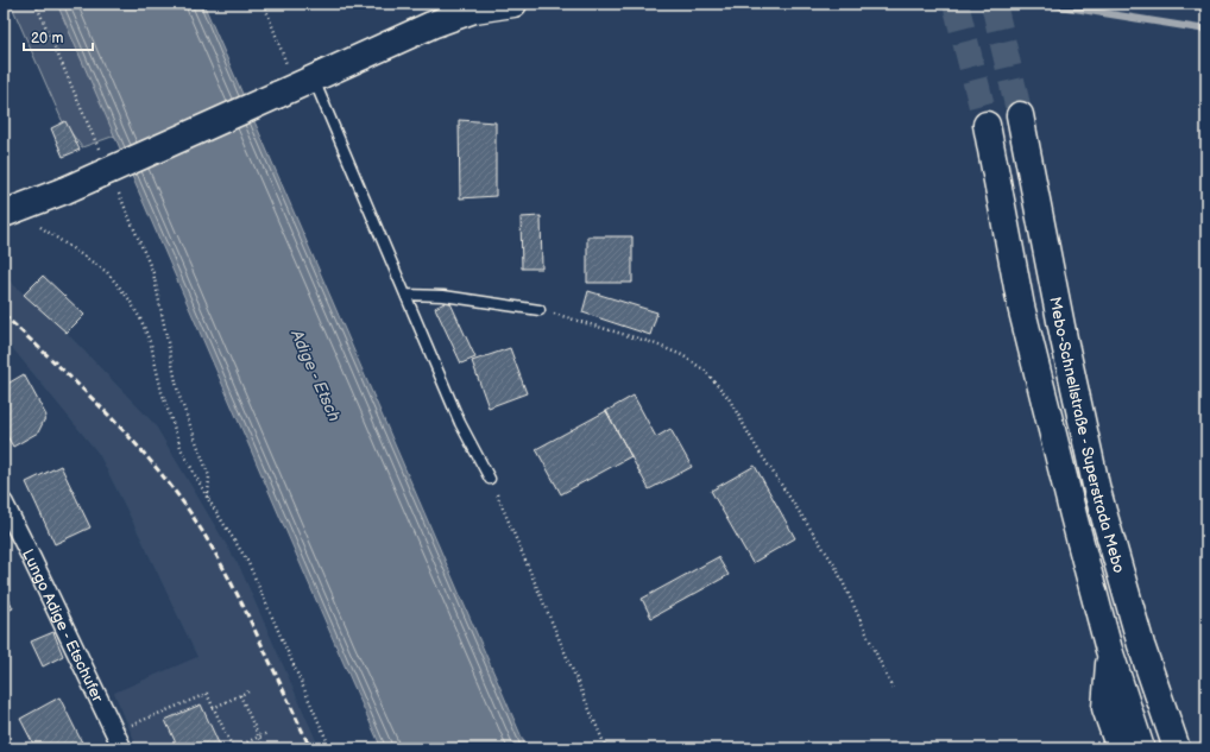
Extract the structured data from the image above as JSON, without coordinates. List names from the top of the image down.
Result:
{
  "streets": {
    "main road": ["Mebo-Schnellstraße - Superstrada Mebo"],
    "street": ["Lungo Adige - Etschufer"]
  },
  "water": ["Adige - Etsch"],
  "scale_bar": "20 m"
}
